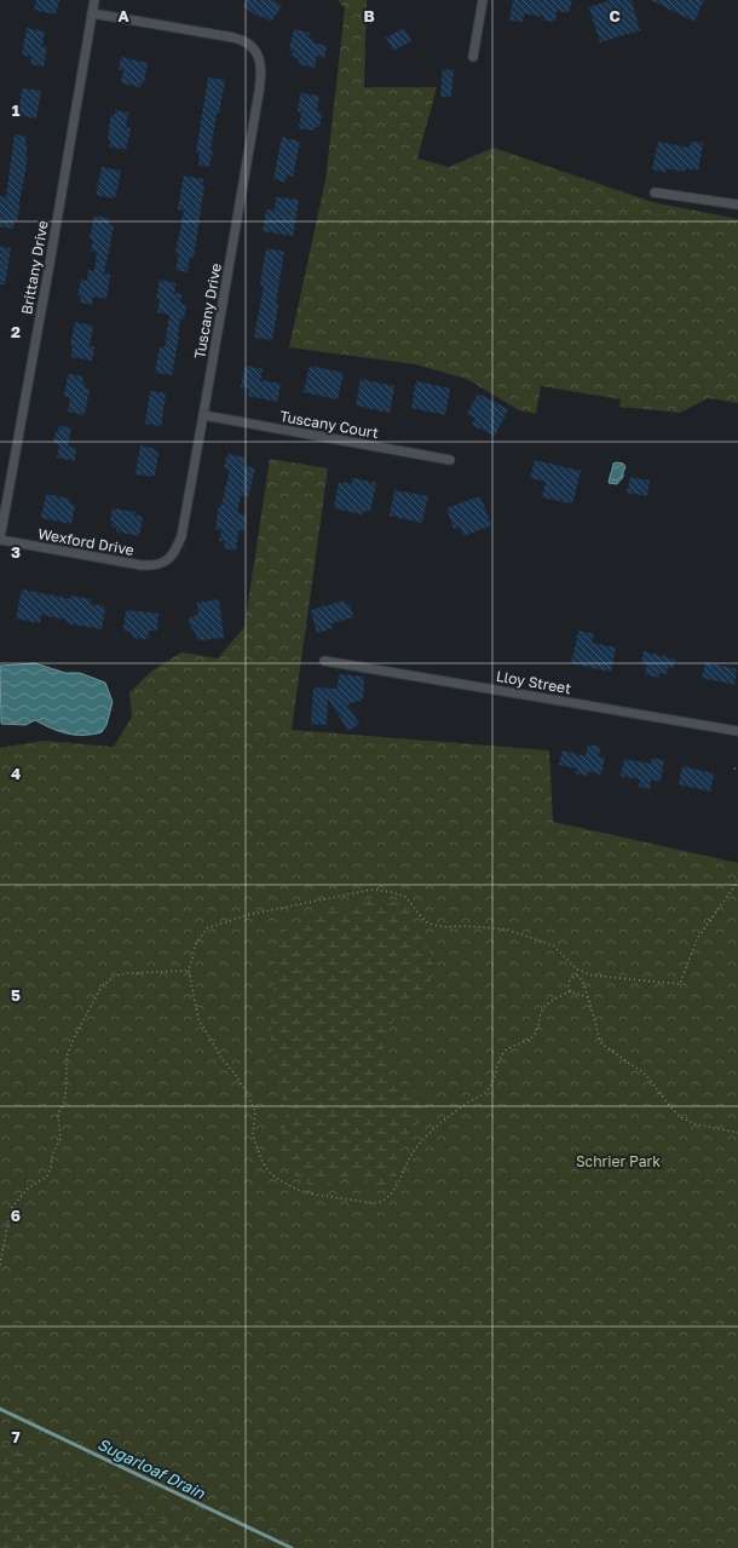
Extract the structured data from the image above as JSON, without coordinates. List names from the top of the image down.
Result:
{
  "streets": {
    "street": [
      "Brittany Drive",
      "Tuscany Drive",
      "Tuscany Court",
      "Wexford Drive",
      "Lloy Street"
    ]
  },
  "crossings": [
    ["Brittany Drive", "Tuscany Drive"],
    ["Brittany Drive", "Wexford Drive"],
    ["Tuscany Drive", "Tuscany Court"],
    ["Tuscany Drive", "Wexford Drive"]
  ],
  "water": ["Sugarloaf Drain"],
  "parks": ["Schrier Park"],
  "grid": {
    "columns": ["A", "B", "C"],
    "rows": [
      "1",
      "2",
      "3",
      "4",
      "5",
      "6",
      "7"
    ]
  }
}
